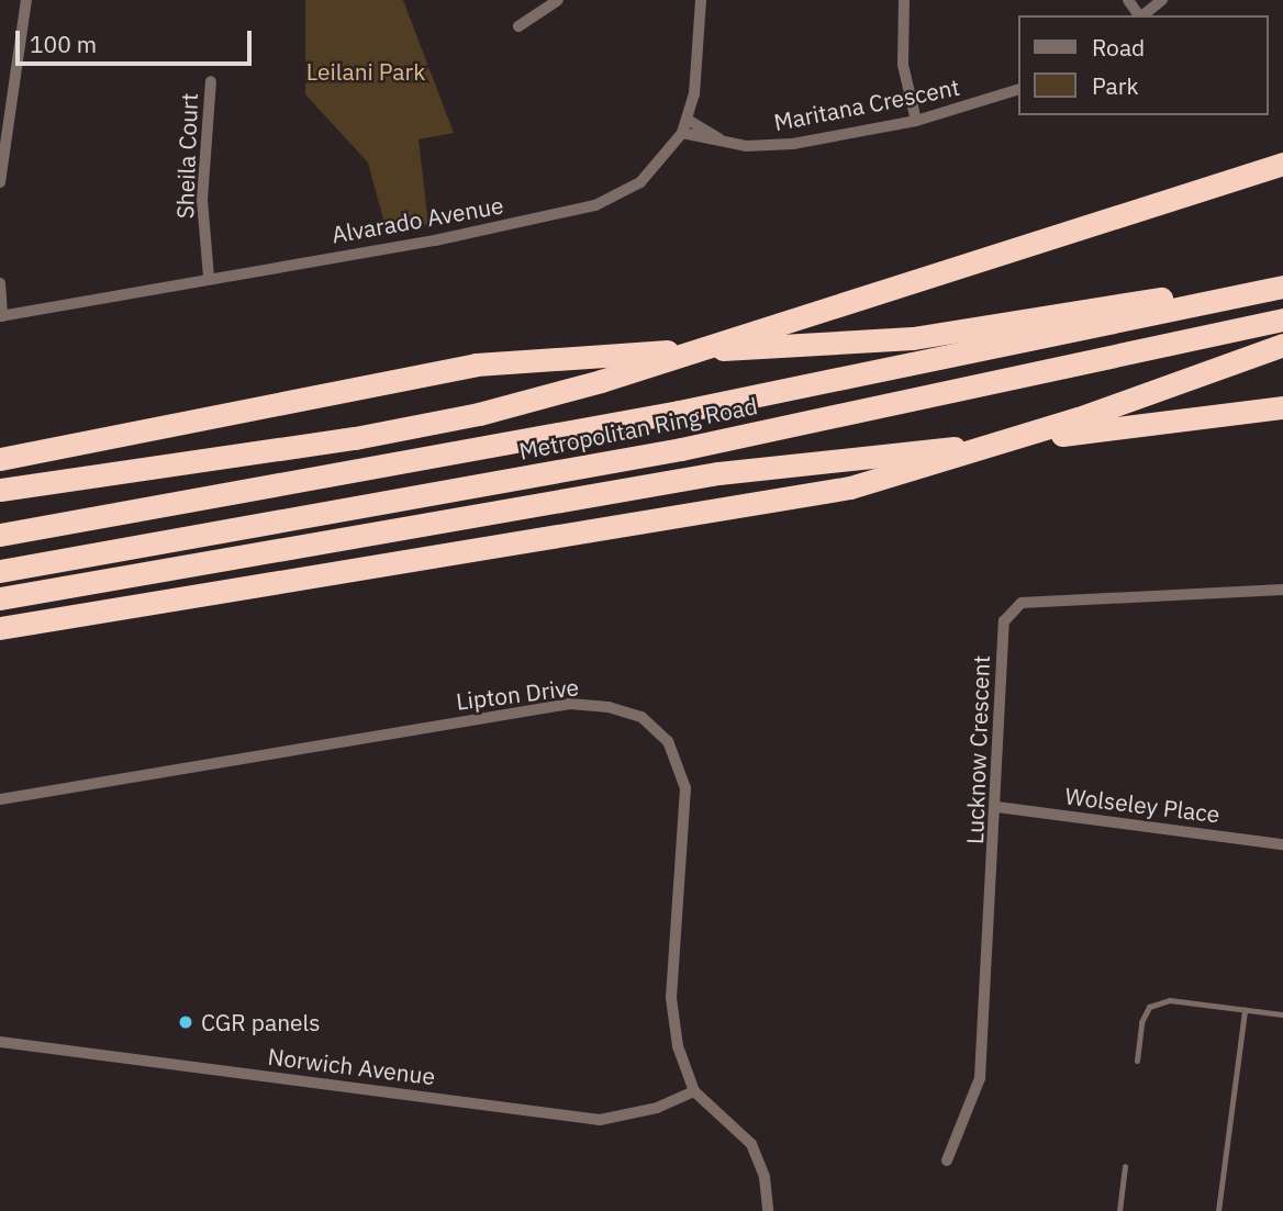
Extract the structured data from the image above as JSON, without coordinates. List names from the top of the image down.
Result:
{
  "streets": {
    "highway": ["Metropolitan Ring Road"],
    "street": [
      "Maritana Crescent",
      "Sheila Court",
      "Alvarado Avenue",
      "Lipton Drive",
      "Lucknow Crescent",
      "Wolseley Place",
      "Norwich Avenue"
    ]
  },
  "crossings": [
    ["Maritana Crescent", "Alvarado Avenue"],
    ["Sheila Court", "Alvarado Avenue"],
    ["Lipton Drive", "Norwich Avenue"],
    ["Lucknow Crescent", "Wolseley Place"]
  ],
  "parks": ["Leilani Park"],
  "places": ["CGR panels"],
  "legend": ["Road", "Park"],
  "scale_bar": "100 m"
}
